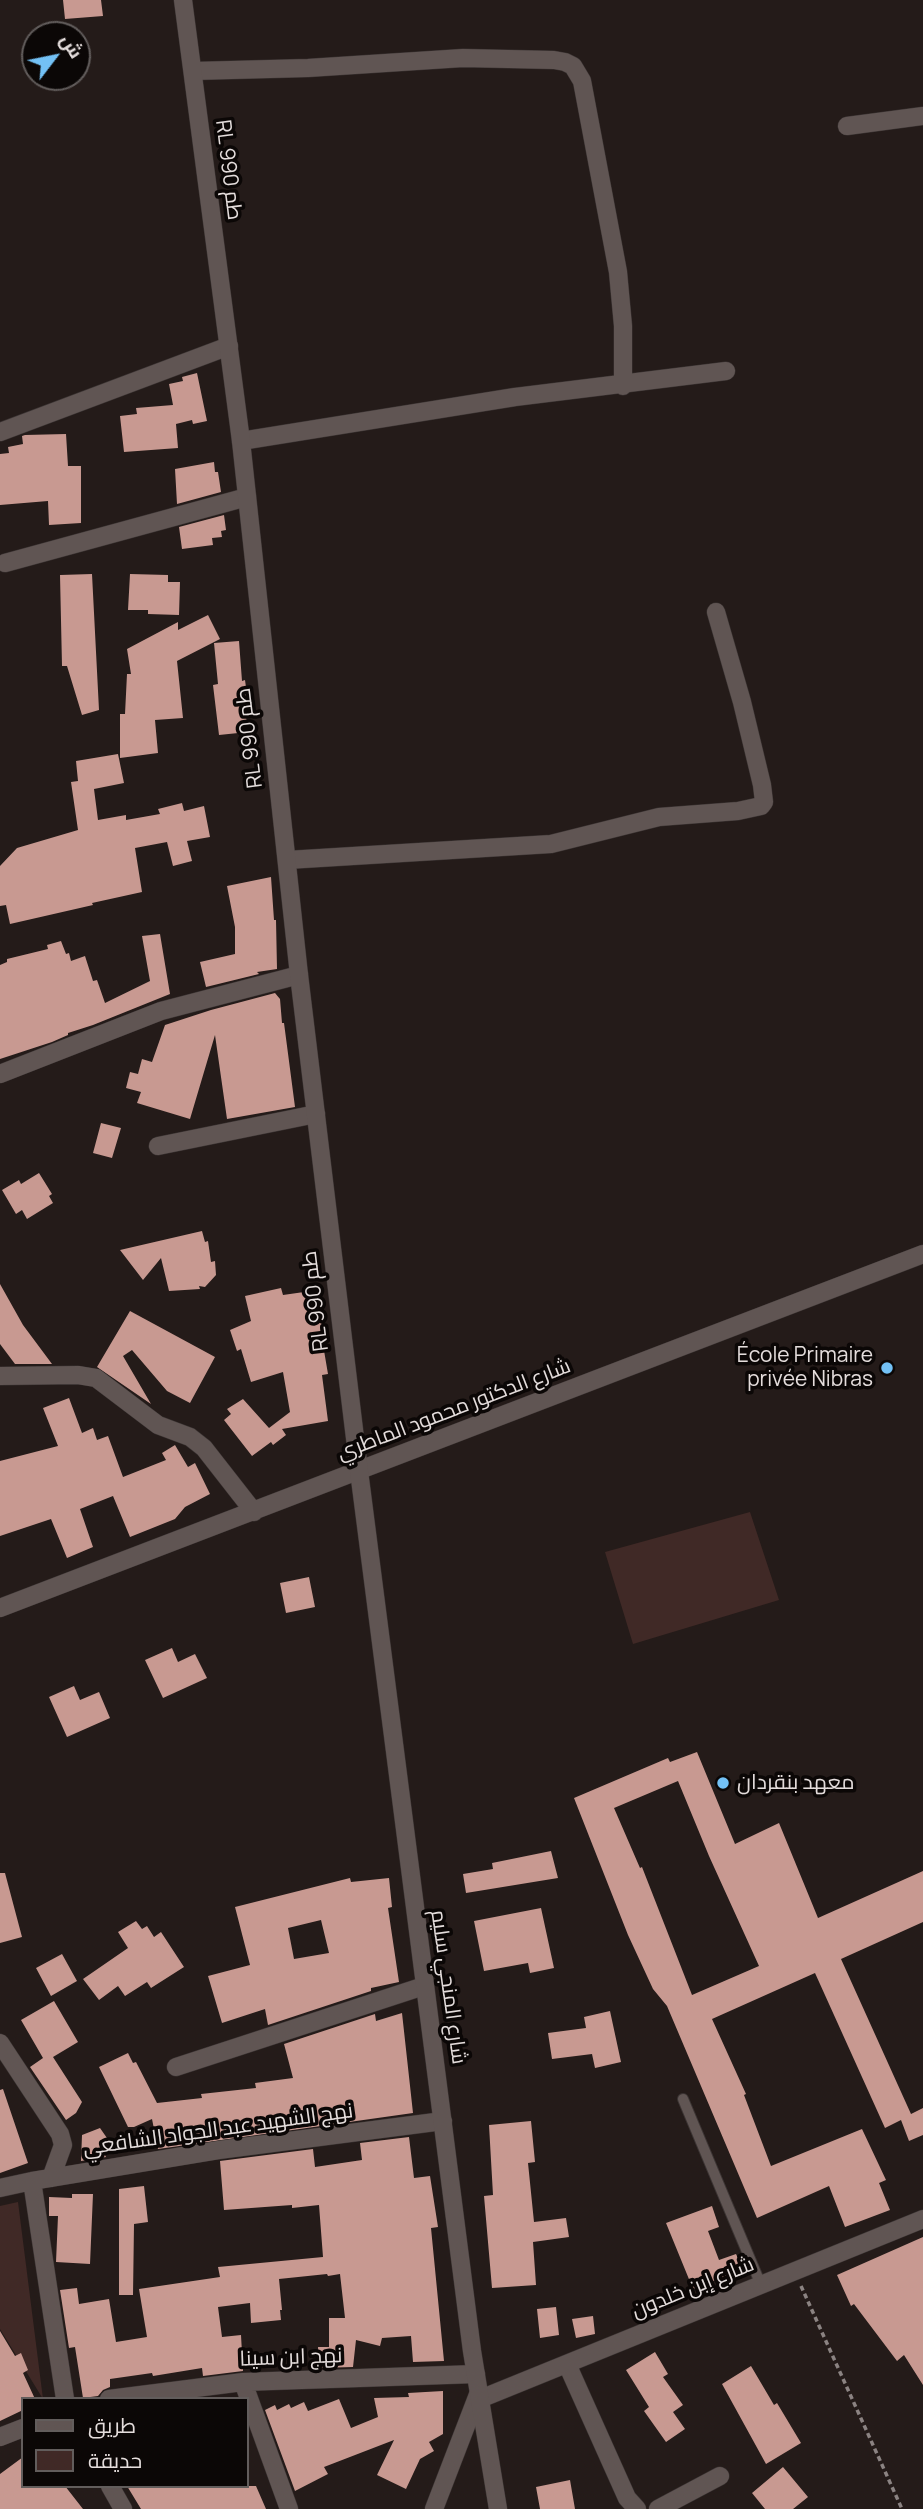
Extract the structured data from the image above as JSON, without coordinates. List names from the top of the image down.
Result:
{
  "streets": {
    "street": [
      "RL طم 990",
      "شارع الدكتور محمود الماطري",
      "شارع المنجي سليم",
      "نهج الشهيد عبد الجواد الشافعي",
      "شارع إبن خلدون",
      "نهج ابن سينا"
    ]
  },
  "crossings": [
    ["RL طم 990", "شارع الدكتور محمود الماطري"],
    ["RL طم 990", "شارع المنجي سليم"],
    ["شارع الدكتور محمود الماطري", "شارع المنجي سليم"],
    ["شارع المنجي سليم", "نهج الشهيد عبد الجواد الشافعي"],
    ["شارع المنجي سليم", "شارع إبن خلدون"],
    ["شارع المنجي سليم", "نهج ابن سينا"],
    ["شارع إبن خلدون", "نهج ابن سينا"]
  ],
  "places": ["École Primaire privée Nibras", "معهد بنقردان"],
  "legend": ["طريق", "حديقة"],
  "north": "top right"
}
